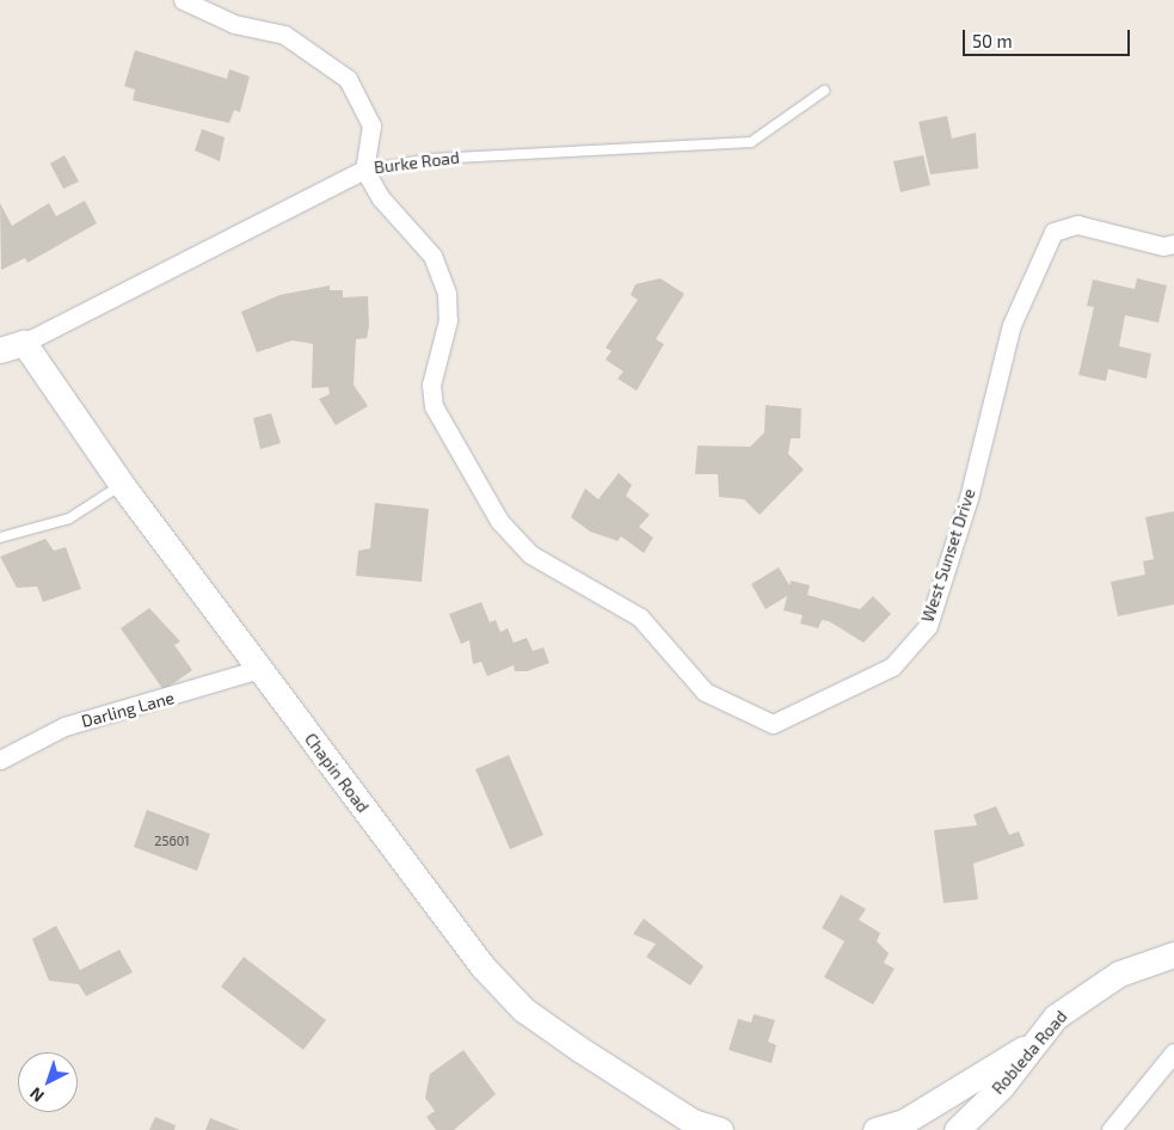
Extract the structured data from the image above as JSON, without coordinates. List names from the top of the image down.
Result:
{
  "streets": {
    "street": [
      "Burke Road",
      "West Sunset Drive",
      "Darling Lane",
      "Chapin Road",
      "Robleda Road"
    ]
  },
  "crossings": [
    ["Burke Road", "West Sunset Drive"],
    ["Burke Road", "Chapin Road"],
    ["Darling Lane", "Chapin Road"]
  ],
  "house_numbers": ["25601"],
  "scale_bar": "50 m",
  "north": "bottom left"
}
